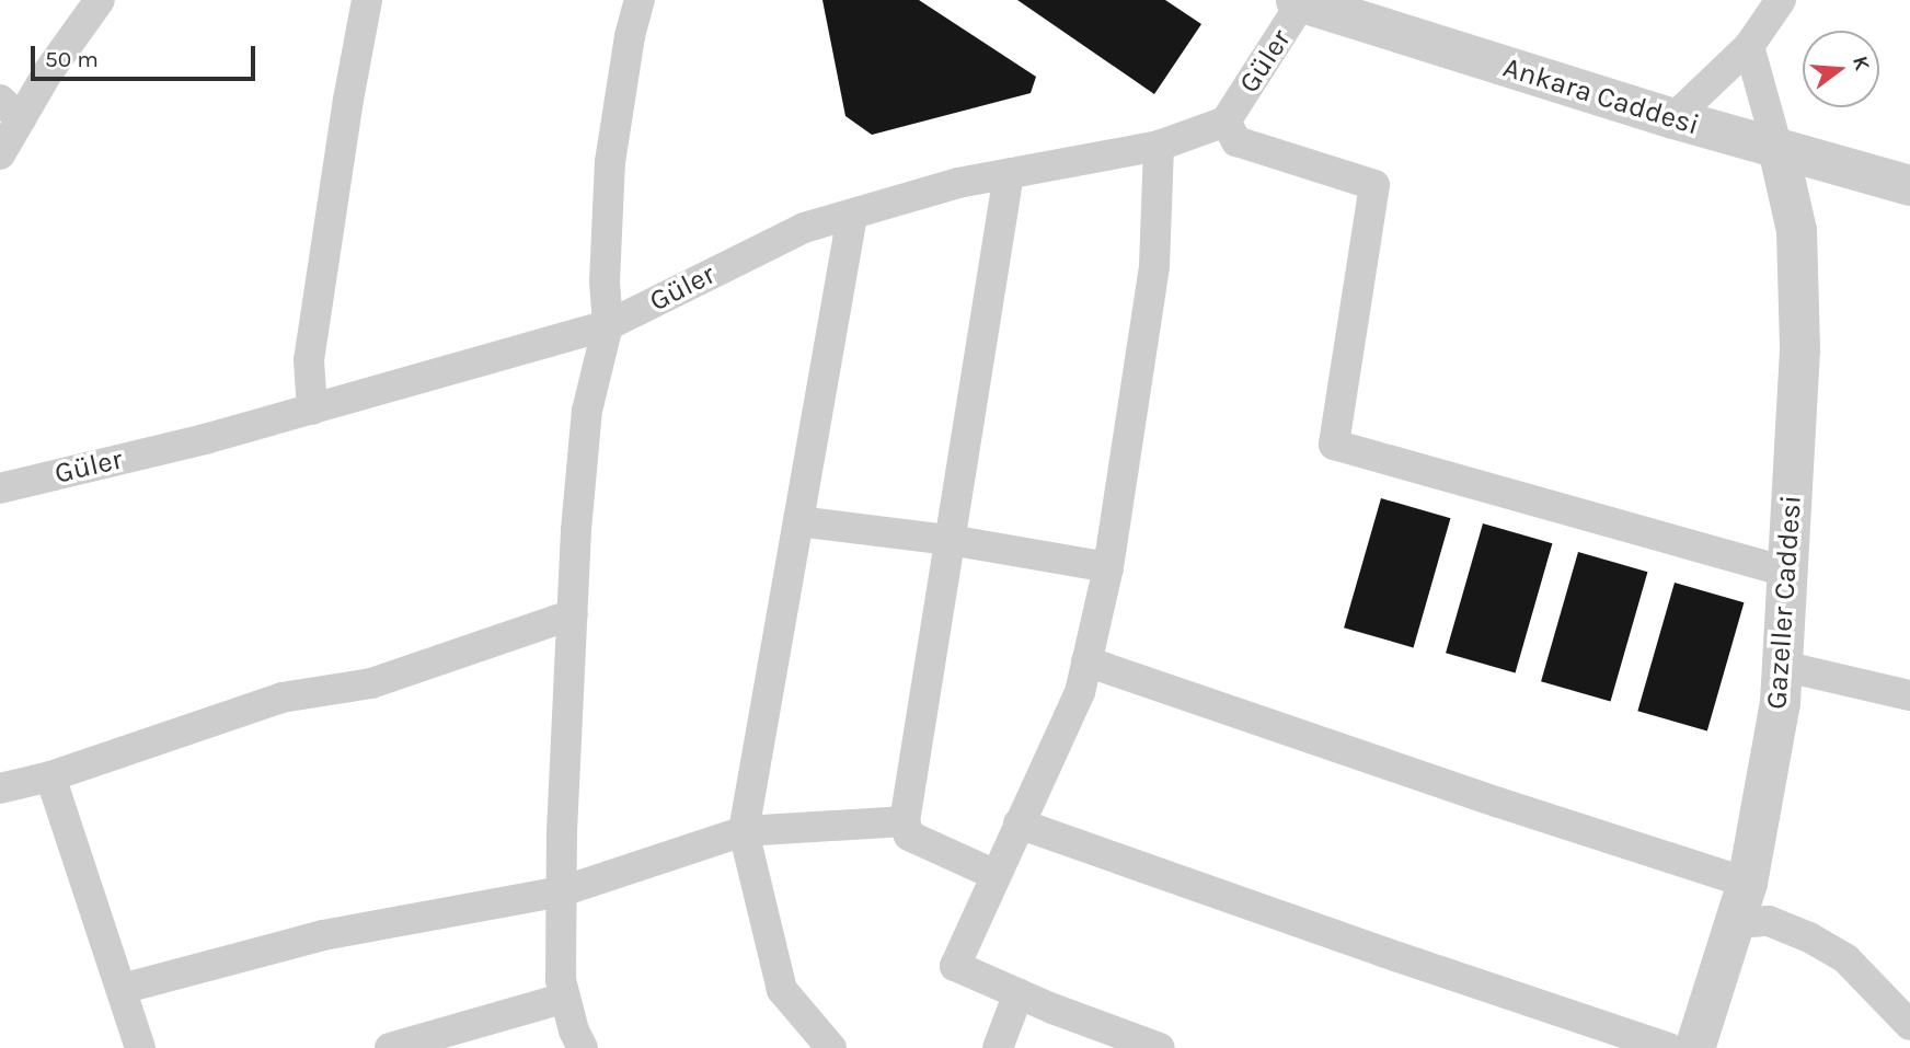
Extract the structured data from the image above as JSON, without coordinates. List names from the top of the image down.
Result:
{
  "streets": {
    "street": ["Güler", "Ankara Caddesi", "Gazeller Caddesi"]
  },
  "crossings": [
    ["Güler", "Ankara Caddesi"],
    ["Ankara Caddesi", "Gazeller Caddesi"]
  ],
  "scale_bar": "50 m",
  "north": "right"
}
